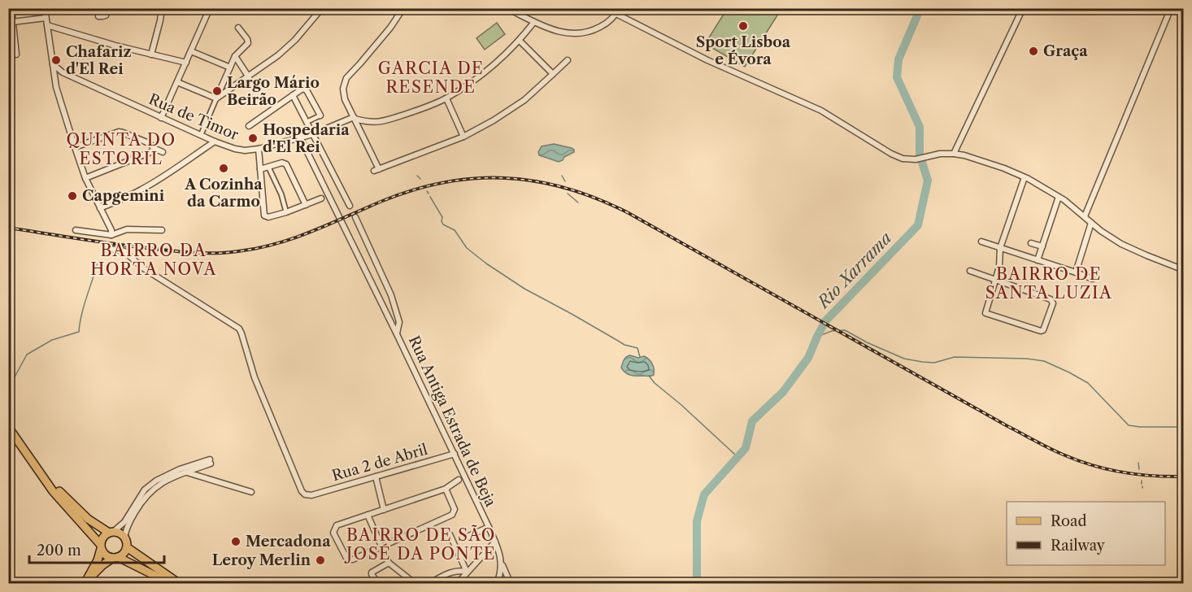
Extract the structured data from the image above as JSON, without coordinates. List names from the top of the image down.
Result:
{
  "streets": {
    "street": ["Rua de Timor", "Rua Antiga Estrada de Beja", "Rua 2 de Abril"]
  },
  "crossings": [
    ["Rua Antiga Estrada de Beja", "Rua 2 de Abril"]
  ],
  "districts": [
    "GARCIA DE RESENDE",
    "QUINTA DO ESTORIL",
    "BAIRRO DA HORTA NOVA",
    "BAIRRO DE SANTA LUZIA",
    "BAIRRO DE SÃO JOSÉ DA PONTE"
  ],
  "water": ["Rio Xarrama"],
  "places": [
    "Sport Lisboa e Évora",
    "Graça",
    "Chafariz d'El Rei",
    "Largo Mário Beirão",
    "Hospedaria d'El Rei",
    "A Cozinha da Carmo",
    "Capgemini",
    "Mercadona",
    "Leroy Merlin"
  ],
  "legend": ["Road", "Railway"],
  "scale_bar": "200 m"
}
